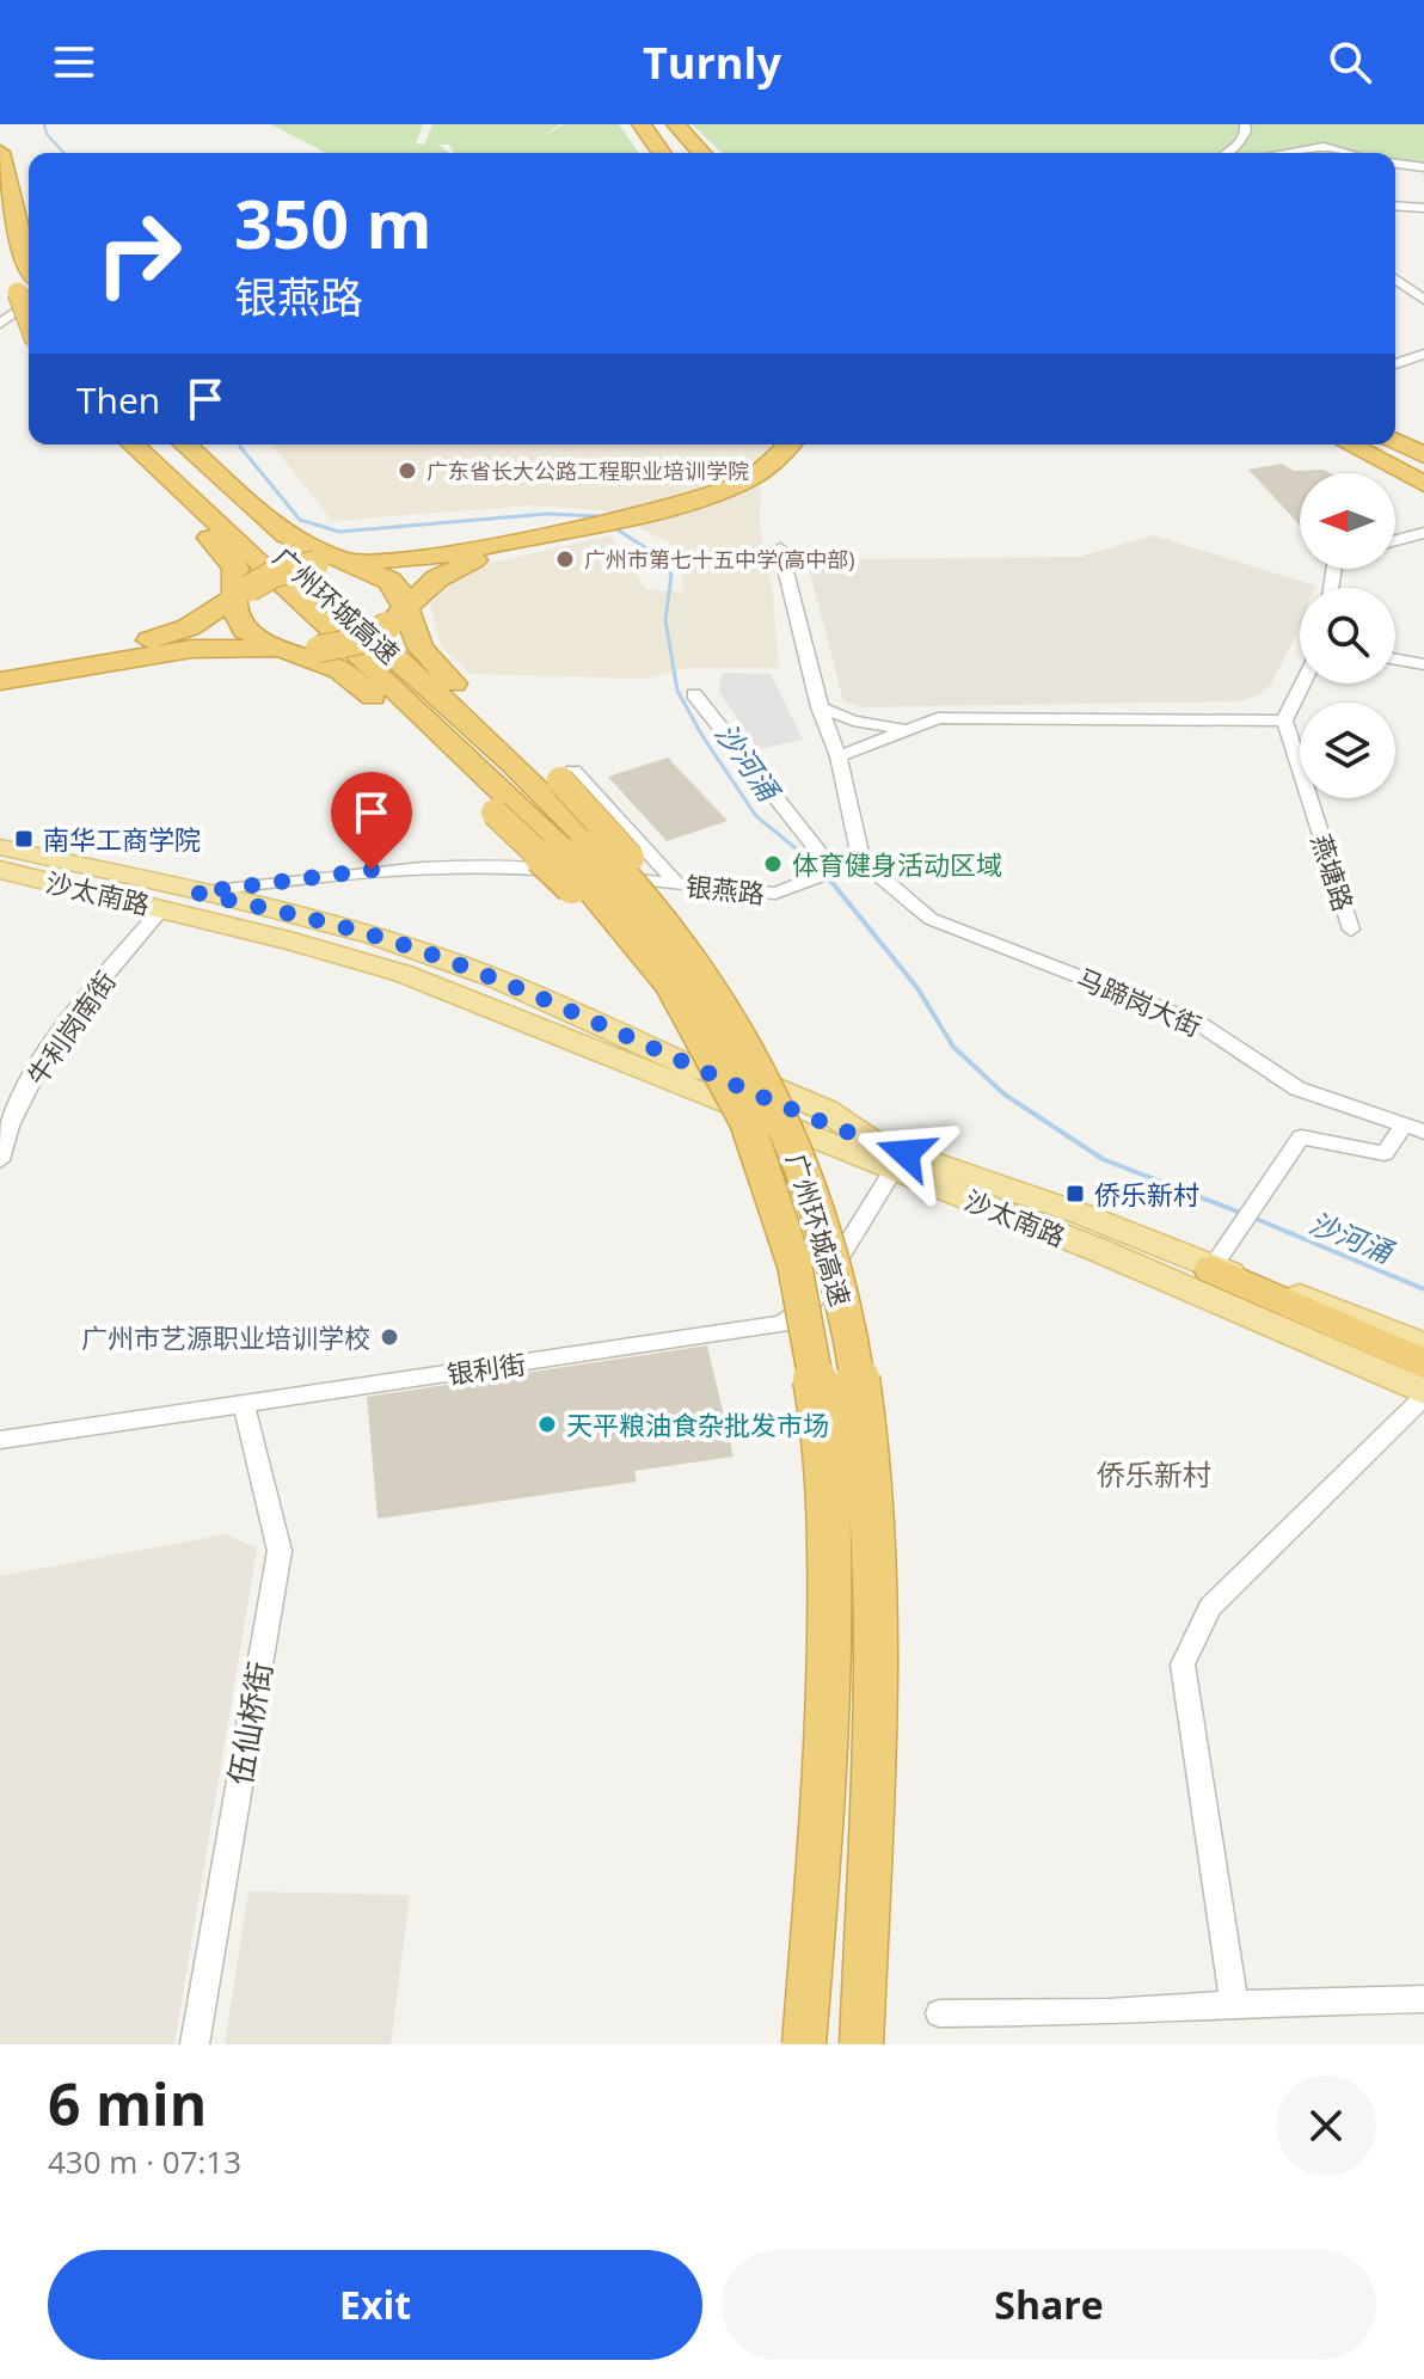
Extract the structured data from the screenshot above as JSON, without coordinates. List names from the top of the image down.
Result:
{
  "streets": {
    "highway": ["广州环城高速"],
    "main road": ["沙太南路"],
    "street": [
      "燕塘路",
      "银燕路",
      "马蹄岗大街",
      "牛利岗南街",
      "银利街",
      "伍仙桥街"
    ]
  },
  "crossings": [
    ["银燕路", "沙太南路"],
    ["银燕路", "马蹄岗大街"],
    ["沙太南路", "牛利岗南街"],
    ["沙太南路", "银利街"],
    ["银利街", "伍仙桥街"]
  ],
  "districts": ["侨乐新村"],
  "water": ["沙河涌"],
  "places": {
    "other": [
      "广东省长大公路工程职业培训学院",
      "广州市第七十五中学(高中部)",
      "体育健身活动区域",
      "广州市艺源职业培训学校",
      "天平粮油食杂批发市场"
    ],
    "transit": ["南华工商学院", "侨乐新村"]
  },
  "north": "left",
  "page": {
    "header": "Turnly",
    "turn": ["350 m", "银燕路"],
    "then": "Then",
    "heading": ["6 min", "430 m · 07:13"],
    "buttons": ["Exit", "Share"]
  }
}
